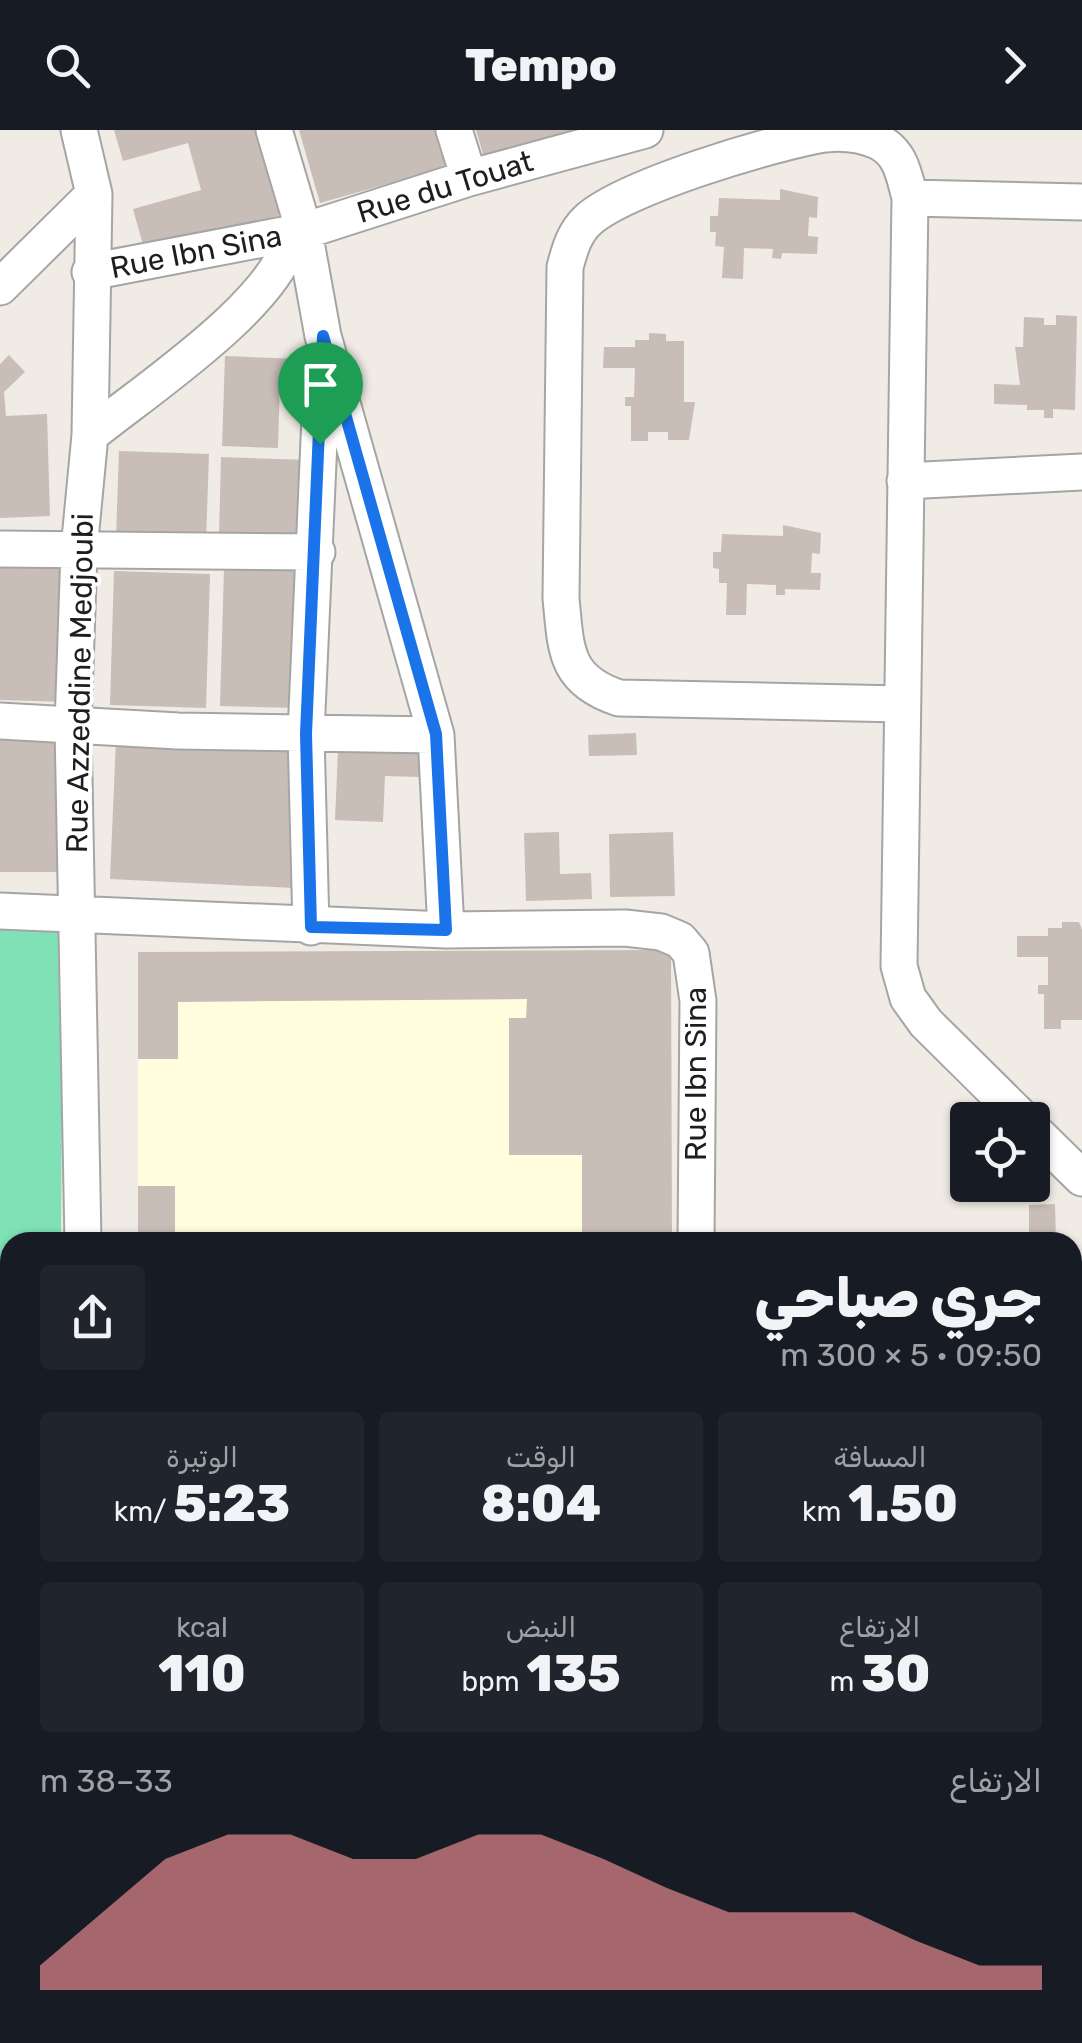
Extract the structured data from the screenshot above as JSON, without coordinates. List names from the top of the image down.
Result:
{
  "streets": {
    "street": ["Rue du Touat", "Rue Ibn Sina", "Rue Azzeddine Medjoubi"]
  },
  "crossings": [
    ["Rue du Touat", "Rue Ibn Sina"],
    ["Rue Ibn Sina", "Rue Azzeddine Medjoubi"]
  ],
  "page": {
    "header": "Tempo",
    "heading": ["جري صباحي", "09:50 · 5 × 300 m"],
    "stats": [
      ["المسافة", "1.50 km"],
      ["الوقت", "8:04"],
      ["الوتيرة", "5:23 /km"],
      ["الارتفاع", "30 m"],
      ["النبض", "135 bpm"],
      ["kcal", "110"]
    ],
    "chart": ["الارتفاع", "33–38 m"]
  }
}
